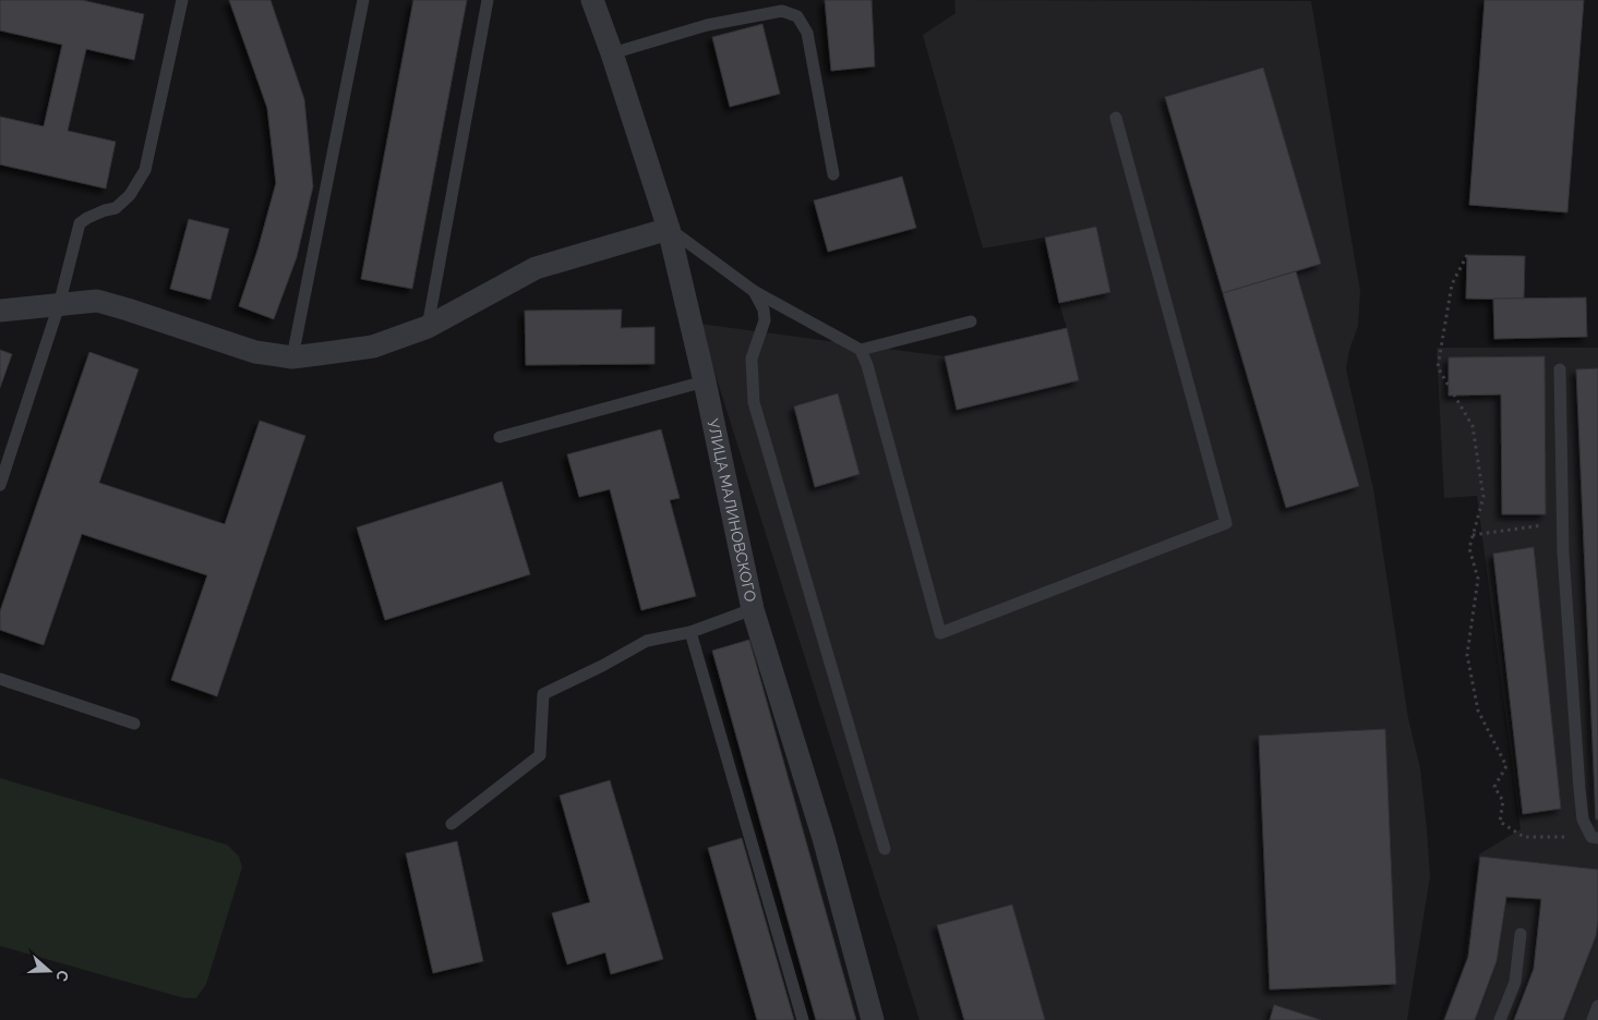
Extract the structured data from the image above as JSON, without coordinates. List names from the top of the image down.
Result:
{
  "streets": {
    "street": ["УЛИЦА МАЛИНОВСКОГО"]
  },
  "north": "right"
}
